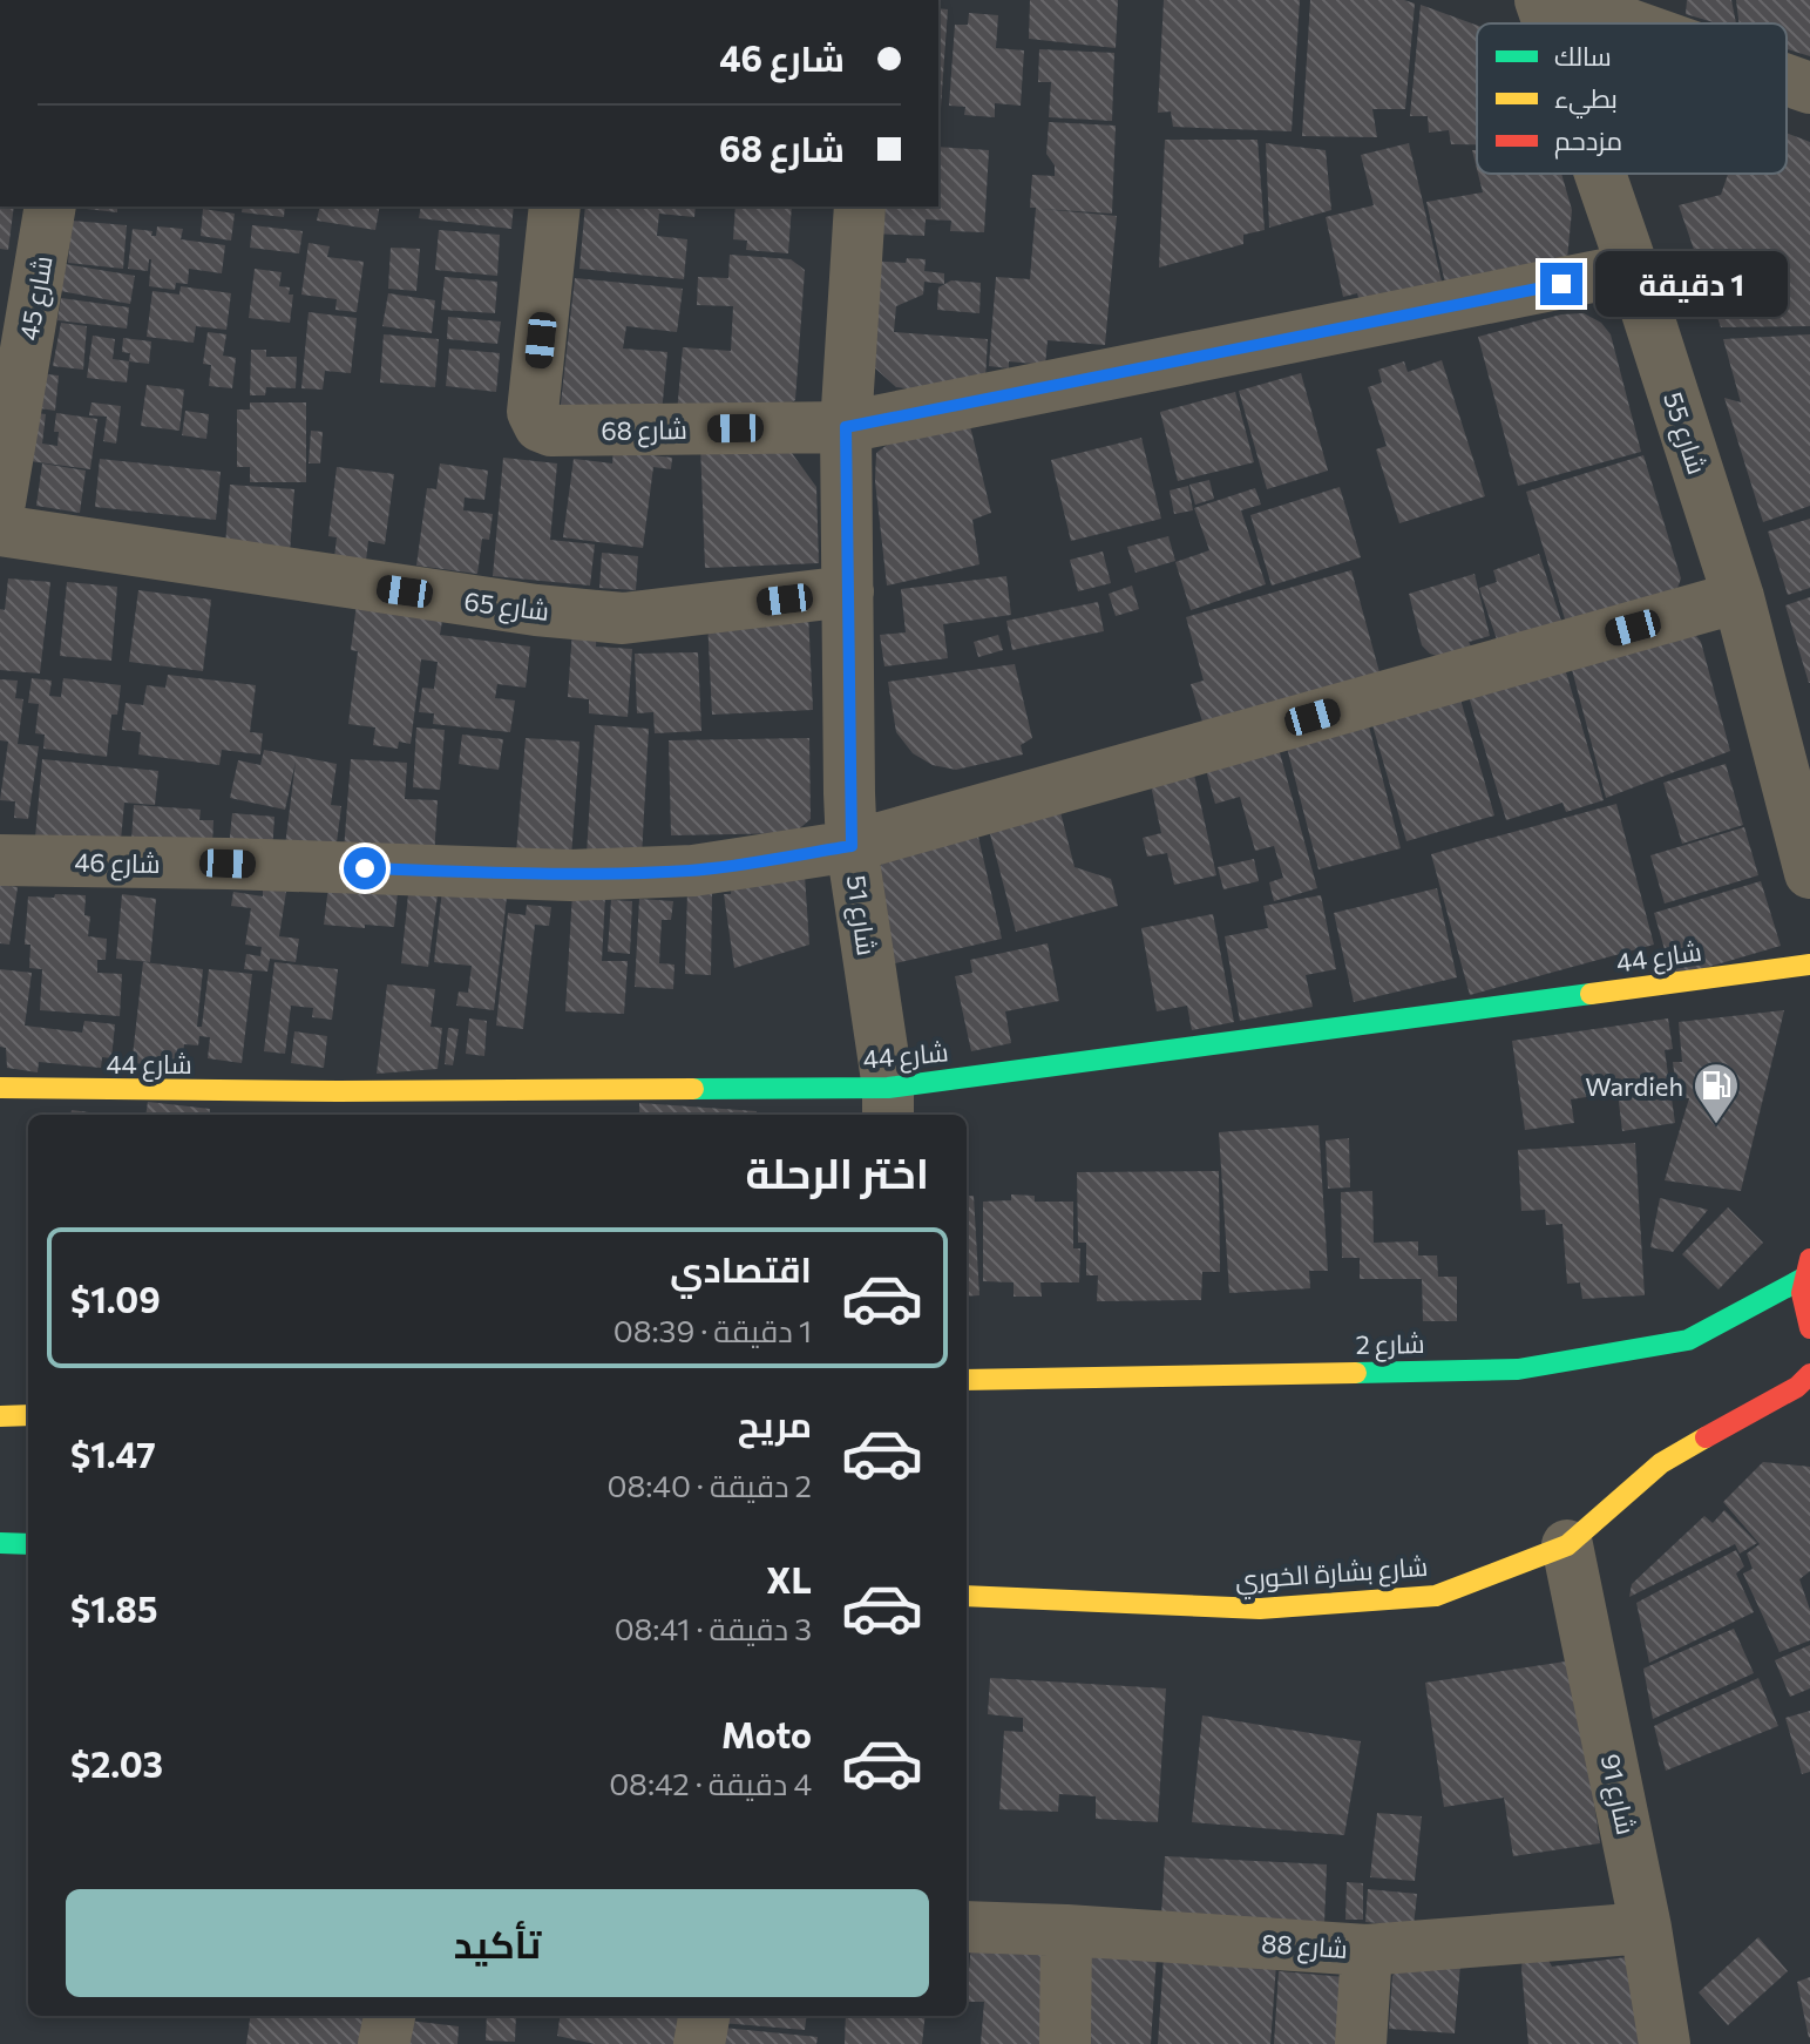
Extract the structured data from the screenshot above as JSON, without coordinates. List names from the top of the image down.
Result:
{
  "streets": {
    "main road": ["شارع 44", "شارع 2", "شارع بشارة الخوري"],
    "street": [
      "شارع 45",
      "شارع 68",
      "شارع 55",
      "شارع 65",
      "شارع 46",
      "شارع 51",
      "شارع 91",
      "شارع 88"
    ]
  },
  "crossings": [
    ["شارع 68", "شارع 55"],
    ["شارع 68", "شارع 51"],
    ["شارع 55", "شارع 46"],
    ["شارع 65", "شارع 51"],
    ["شارع 46", "شارع 51"],
    ["شارع 51", "شارع 44"],
    ["شارع بشارة الخوري", "شارع 91"],
    ["شارع 91", "شارع 88"]
  ],
  "places": {
    "fuel station": ["Wardieh"]
  },
  "legend": ["سالك", "بطيء", "مزدحم"],
  "page": {
    "banner": ["شارع 46", "شارع 68"],
    "bubble": "1 دقيقة",
    "heading": "اختر الرحلة",
    "list": [
      {
        "name": "اقتصادي",
        "note": "1 دقيقة · 08:39",
        "value": "$1.09"
      },
      {
        "name": "مريح",
        "note": "2 دقيقة · 08:40",
        "value": "$1.47"
      },
      {
        "name": "XL",
        "note": "3 دقيقة · 08:41",
        "value": "$1.85"
      },
      {
        "name": "Moto",
        "note": "4 دقيقة · 08:42",
        "value": "$2.03"
      }
    ],
    "buttons": "تأكيد"
  }
}
